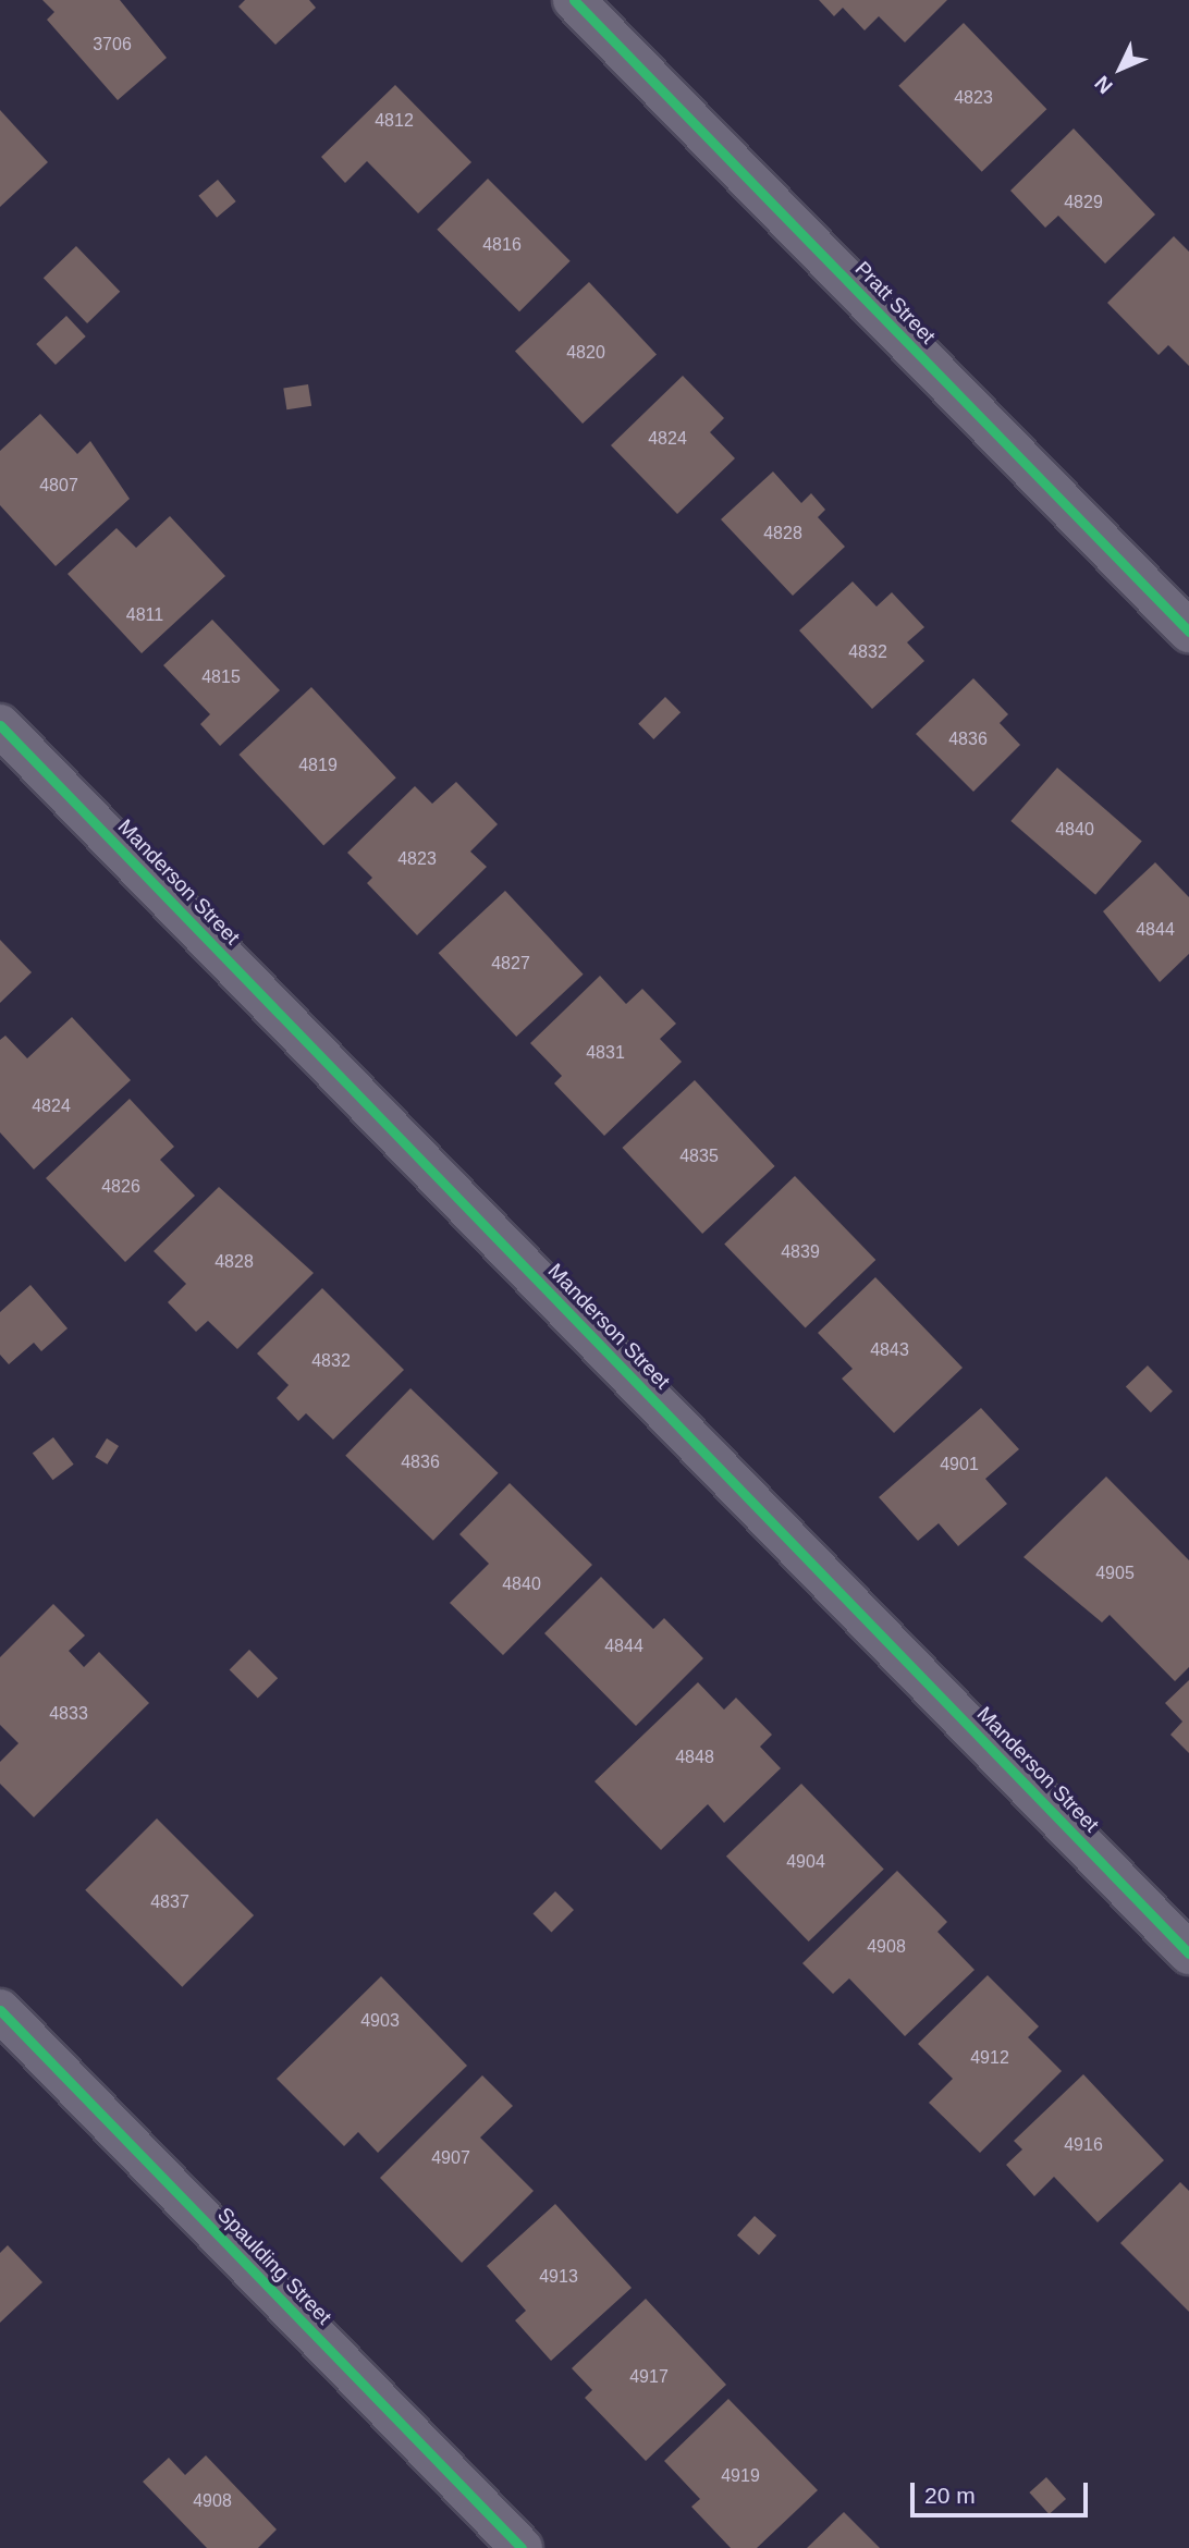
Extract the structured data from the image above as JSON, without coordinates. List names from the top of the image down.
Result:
{
  "streets": {
    "street": ["Pratt Street", "Manderson Street", "Spaulding Street"]
  },
  "house_numbers": [
    "3706",
    "4823",
    "4812",
    "4829",
    "4816",
    "4820",
    "4824",
    "4807",
    "4828",
    "4811",
    "4832",
    "4815",
    "4836",
    "4819",
    "4840",
    "4823",
    "4844",
    "4827",
    "4831",
    "4824",
    "4835",
    "4826",
    "4839",
    "4828",
    "4843",
    "4832",
    "4836",
    "4901",
    "4905",
    "4840",
    "4844",
    "4833",
    "4848",
    "4904",
    "4837",
    "4908",
    "4903",
    "4912",
    "4916",
    "4907",
    "4913",
    "4917",
    "4919",
    "4908"
  ],
  "scale_bar": "20 m",
  "north": "bottom left"
}
